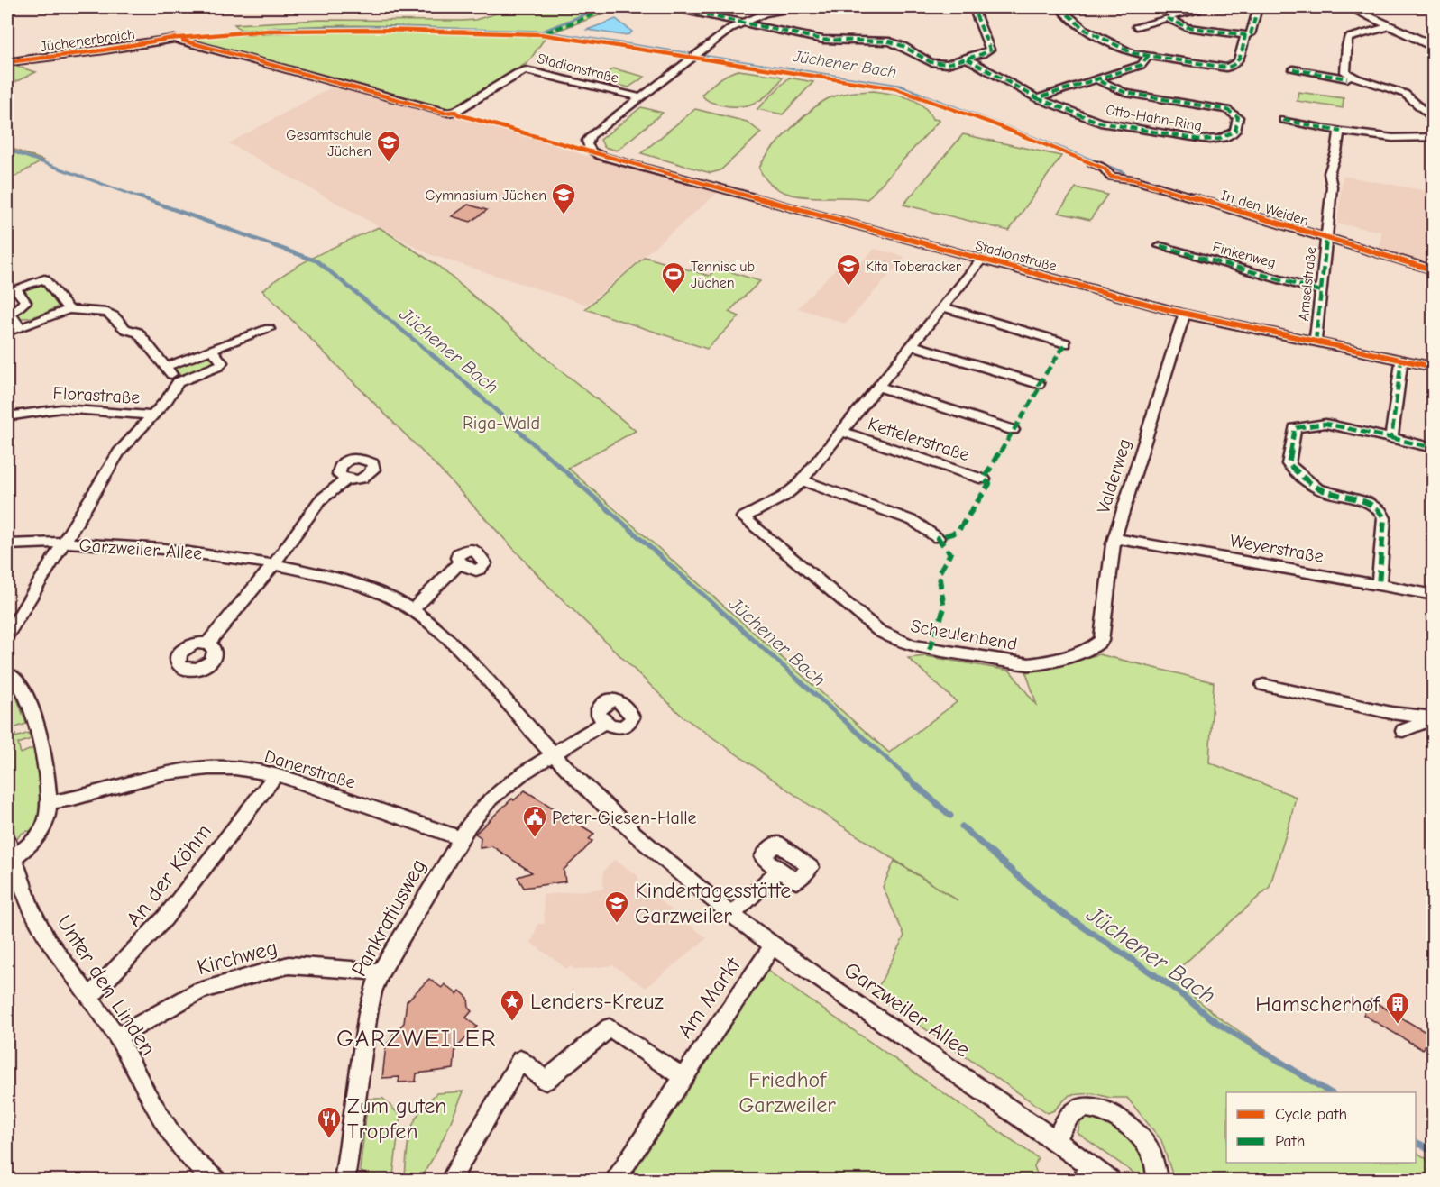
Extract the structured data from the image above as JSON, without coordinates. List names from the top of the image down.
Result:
{
  "streets": {
    "street": [
      "Jüchenerbroich",
      "Stadionstraße",
      "Otto-Hahn-Ring",
      "In den Weiden",
      "Finkenweg",
      "Amselstraße",
      "Florastraße",
      "Kettelerstraße",
      "Valderweg",
      "Weyerstraße",
      "Garzweiler Allee",
      "Scheulenbend",
      "Danerstraße",
      "An der Köhm",
      "Pankratiusweg",
      "Kirchweg",
      "Unter den Linden",
      "Am Markt"
    ]
  },
  "crossings": [
    ["Jüchenerbroich", "Stadionstraße"],
    ["Stadionstraße", "Amselstraße"],
    ["Stadionstraße", "Kettelerstraße"],
    ["Stadionstraße", "Valderweg"],
    ["In den Weiden", "Amselstraße"],
    ["Finkenweg", "Amselstraße"],
    ["Kettelerstraße", "Scheulenbend"],
    ["Valderweg", "Weyerstraße"],
    ["Valderweg", "Scheulenbend"],
    ["Garzweiler Allee", "Pankratiusweg"],
    ["Garzweiler Allee", "Am Markt"],
    ["Danerstraße", "An der Köhm"],
    ["Danerstraße", "Pankratiusweg"],
    ["An der Köhm", "Unter den Linden"],
    ["Pankratiusweg", "Kirchweg"],
    ["Kirchweg", "Unter den Linden"]
  ],
  "districts": ["GARZWEILER"],
  "water": ["Jüchener Bach"],
  "parks": ["Riga-Wald", "Friedhof Garzweiler"],
  "places": {
    "school or university": [
      "Gesamtschule Jüchen",
      "Gymnasium Jüchen",
      "Kita Toberacker",
      "Kindertagesstätte Garzweiler"
    ],
    "sports": ["Tennisclub Jüchen"],
    "public building": ["Peter-Giesen-Halle"],
    "place": ["Lenders-Kreuz"],
    "building": ["Hamscherhof"],
    "restaurant": ["Zum guten Tropfen"]
  },
  "legend": ["Cycle path", "Path"]
}
